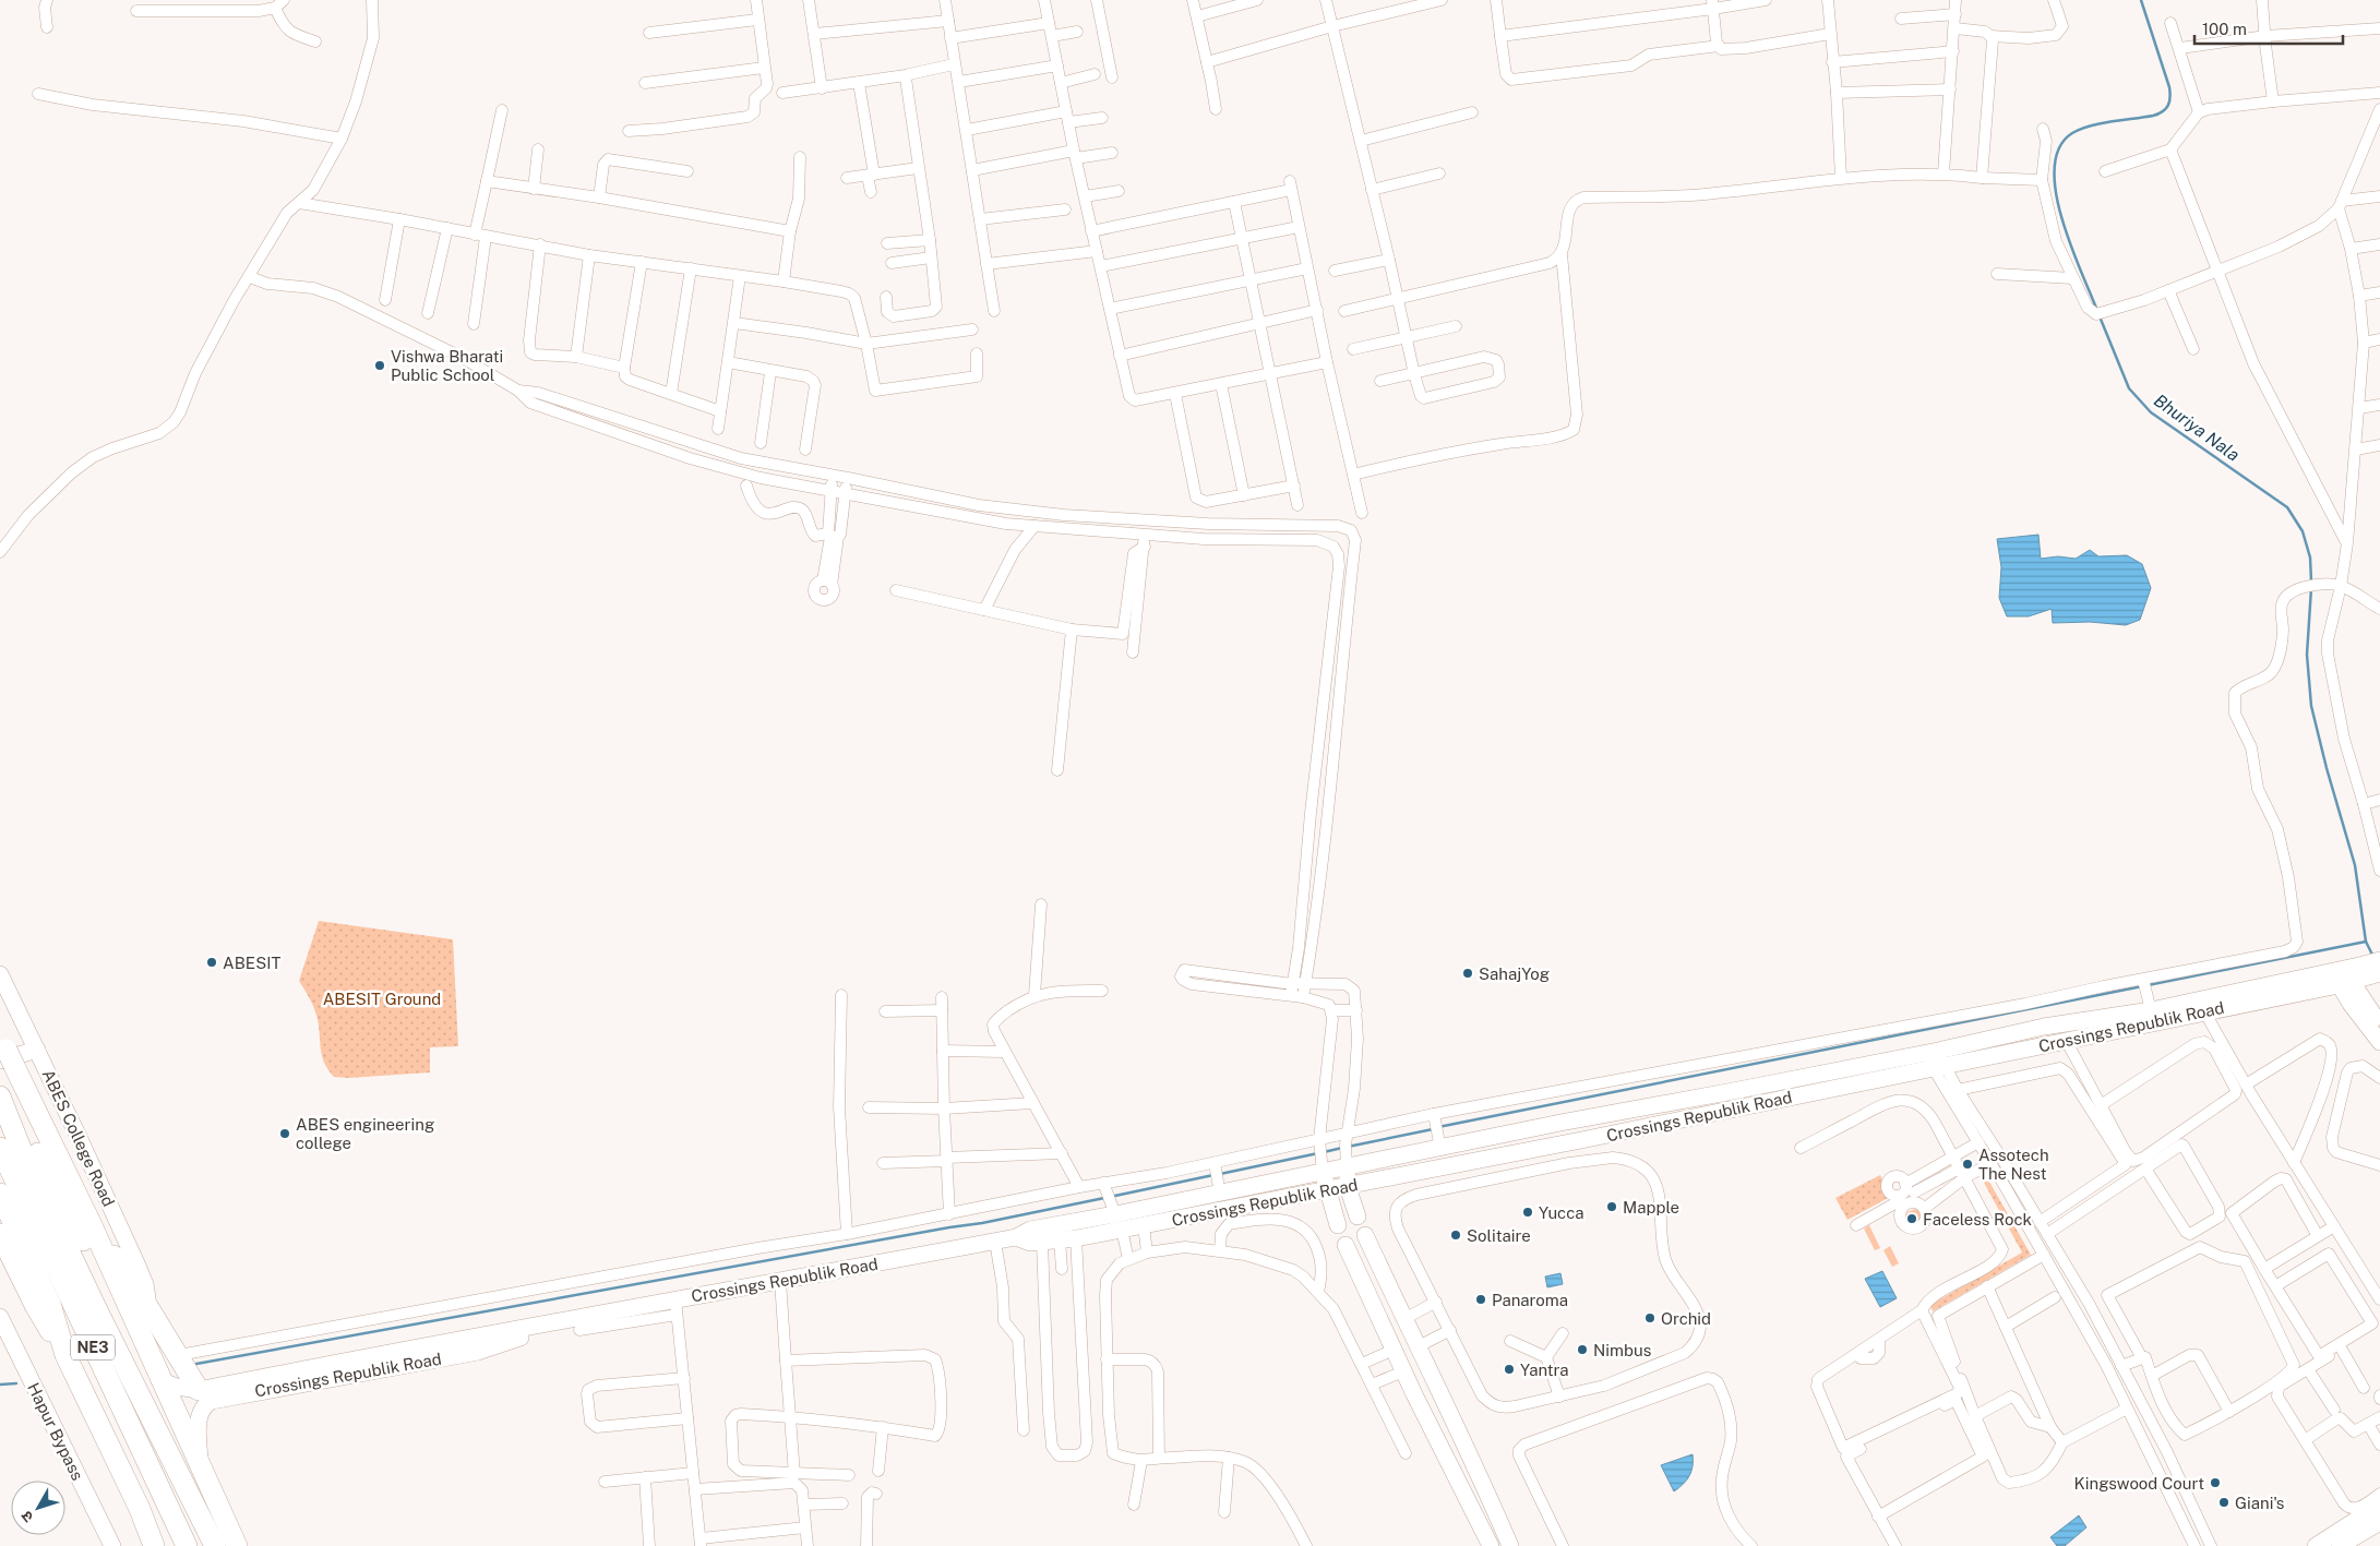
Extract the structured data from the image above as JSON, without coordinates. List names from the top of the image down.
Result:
{
  "streets": {
    "highway": ["NE3"],
    "street": ["Crossings Republik Road", "ABES College Road", "Hapur Bypass"]
  },
  "water": ["Bhuriya Nala"],
  "parks": ["ABESIT Ground"],
  "places": [
    "Vishwa Bharati Public School",
    "ABESIT",
    "SahajYog",
    "ABES engineering college",
    "Assotech The Nest",
    "Mapple",
    "Yucca",
    "Faceless Rock",
    "Solitaire",
    "Panaroma",
    "Orchid",
    "Nimbus",
    "Yantra",
    "Kingswood Court",
    "Giani's"
  ],
  "scale_bar": "100 m",
  "north": "bottom left"
}
